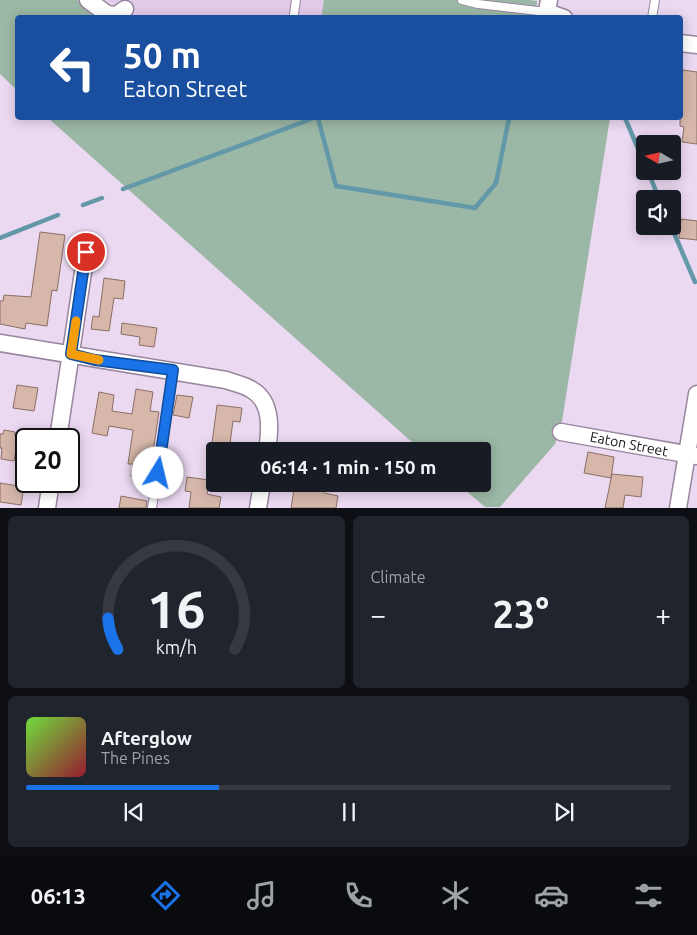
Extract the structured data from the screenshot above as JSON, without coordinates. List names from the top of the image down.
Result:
{
  "streets": {
    "street": ["Eaton Street"]
  },
  "north": "left",
  "page": {
    "turn": ["50 m", "Eaton Street"],
    "limit": "20",
    "trip": "06:14 · 1 min · 150 m",
    "tile": "Climate",
    "heat": ["−", "23°", "+"],
    "song": ["Afterglow", "The Pines"],
    "tabs": "06:13",
    "gauge": ["16", "km/h"]
  }
}
